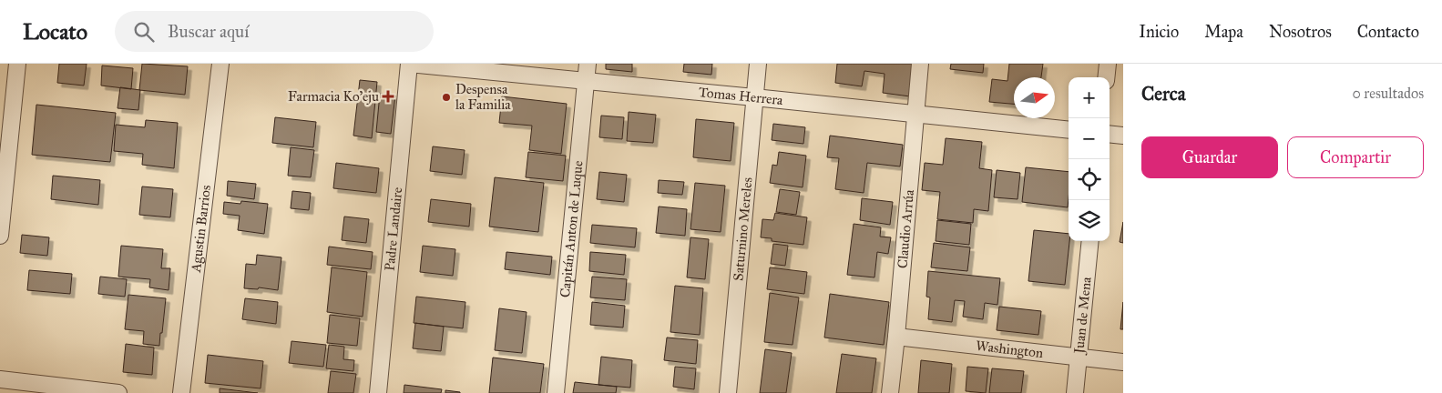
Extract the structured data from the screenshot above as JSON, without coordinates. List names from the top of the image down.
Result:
{
  "streets": {
    "street": [
      "Tomas Herrera",
      "Agustin Barrios",
      "Padre Landaire",
      "Capitán Anton de Luque",
      "Saturnino Mereles",
      "Claudio Arrúa",
      "Juan de Mena",
      "Washington"
    ]
  },
  "crossings": [
    ["Tomas Herrera", "Padre Landaire"],
    ["Tomas Herrera", "Capitán Anton de Luque"],
    ["Tomas Herrera", "Saturnino Mereles"],
    ["Tomas Herrera", "Claudio Arrúa"],
    ["Claudio Arrúa", "Washington"],
    ["Juan de Mena", "Washington"]
  ],
  "places": {
    "health": ["Farmacia Ko'eju"],
    "other": ["Despensa la Familia"]
  },
  "north": "right",
  "page": {
    "header": "Locato",
    "search": "Buscar aquí",
    "nav": [
      "Inicio",
      "Mapa",
      "Nosotros",
      "Contacto"
    ],
    "heading": ["Cerca", "0 resultados"],
    "map_buttons": ["+", "−"],
    "buttons": ["Guardar", "Compartir"]
  }
}
